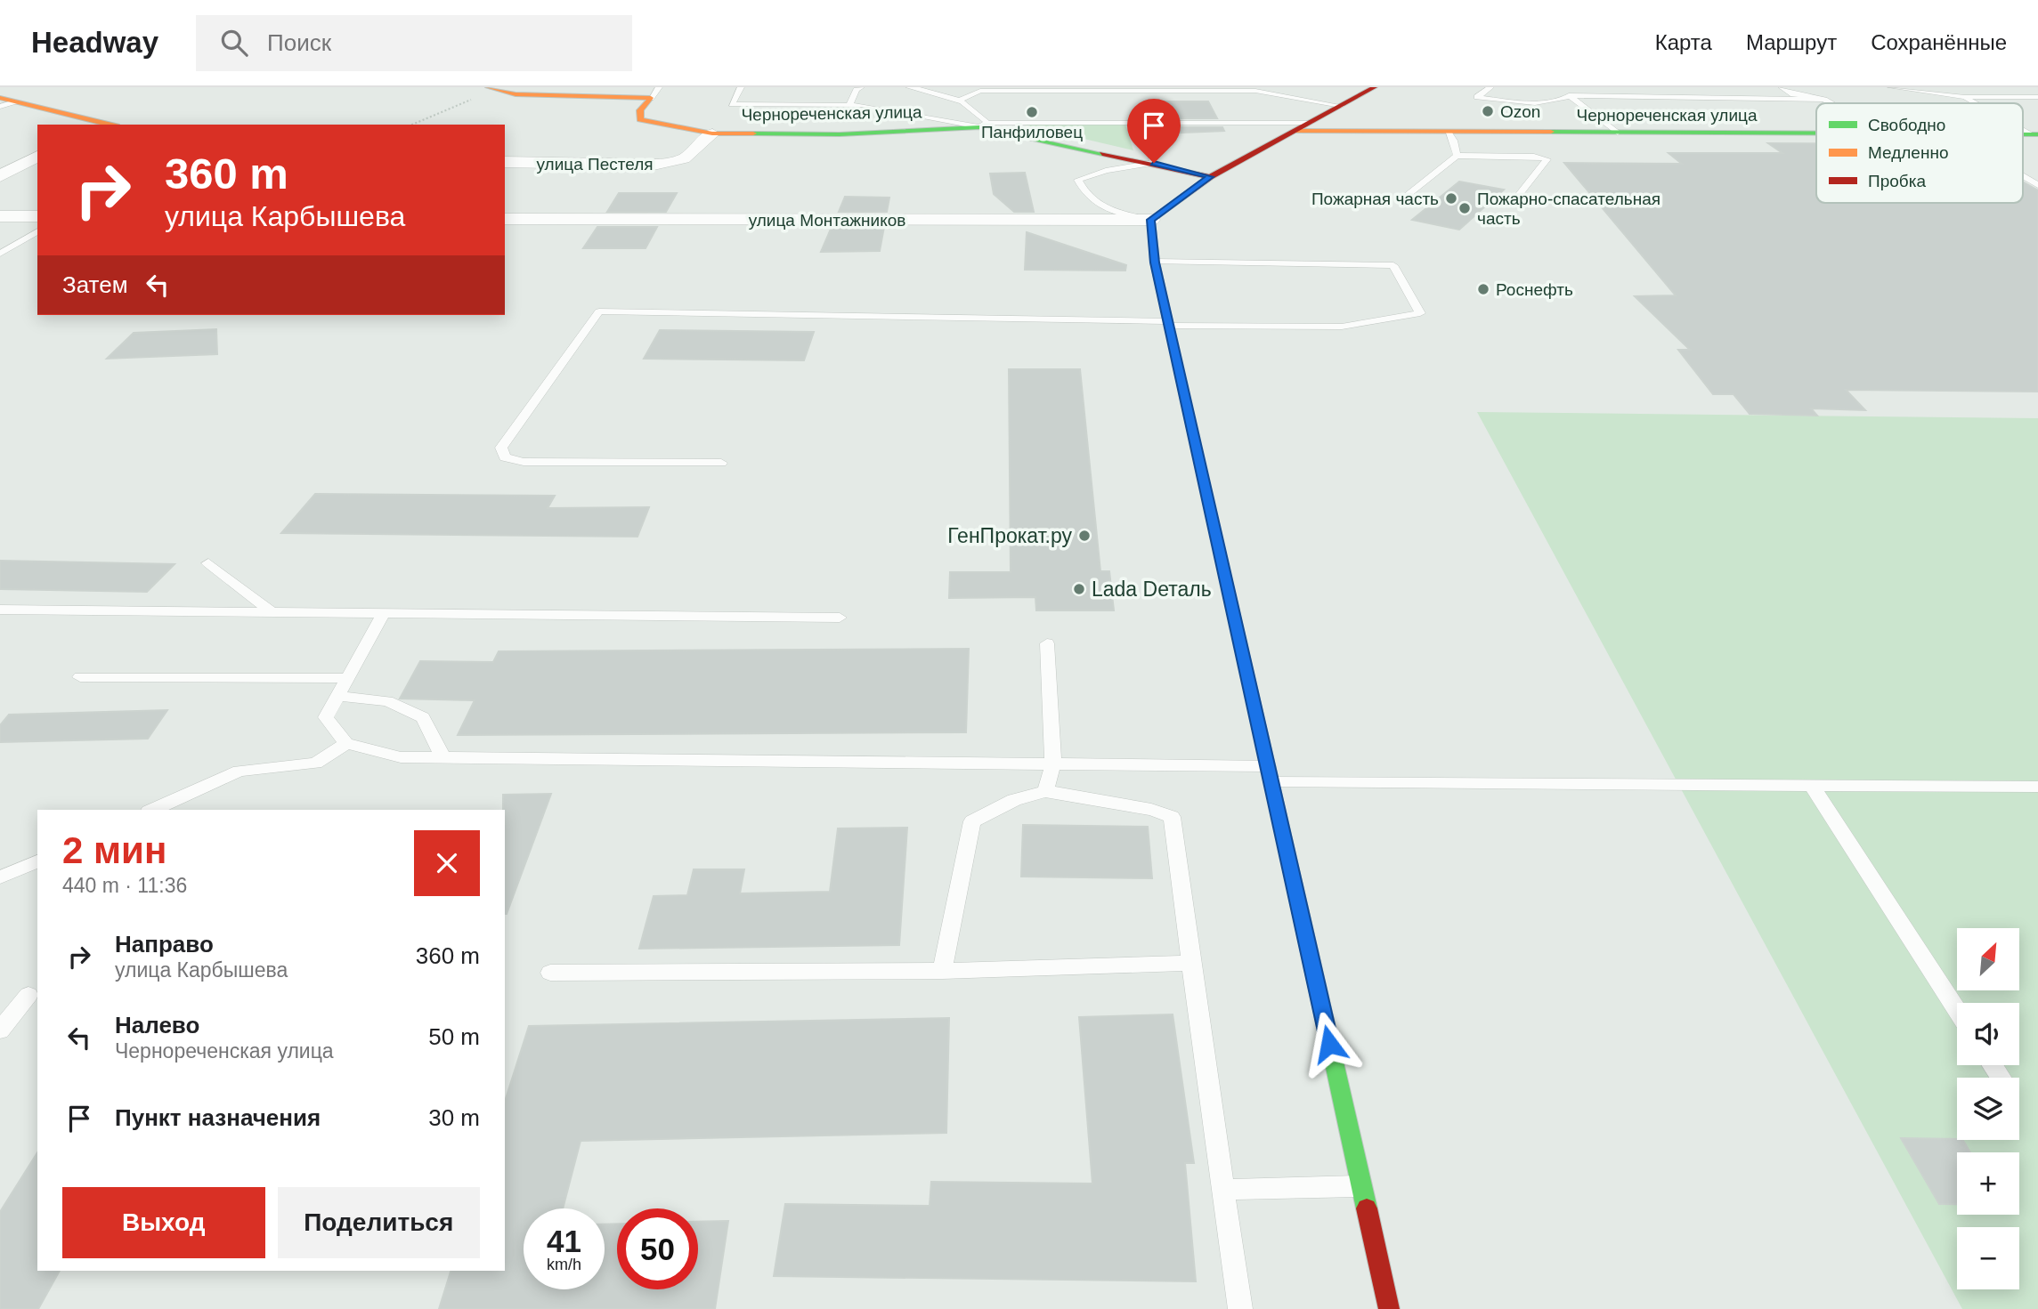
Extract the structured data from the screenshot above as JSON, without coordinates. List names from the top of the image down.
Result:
{
  "streets": {
    "main road": ["Чернореченская улица"],
    "street": ["улица Пестеля", "улица Монтажников"]
  },
  "crossings": [
    ["Чернореченская улица", "улица Пестеля"]
  ],
  "places": [
    "Ozon",
    "Панфиловец",
    "Пожарная часть",
    "Пожарно-спасательная часть",
    "Роснефть",
    "ГенПрокат.ру",
    "Lada Dеталь"
  ],
  "legend": ["Свободно", "Медленно", "Пробка"],
  "north": "top right",
  "page": {
    "header": "Headway",
    "search": "Поиск",
    "nav": ["Карта", "Маршрут", "Сохранённые"],
    "turn": ["360 m", "улица Карбышева"],
    "then": "Затем",
    "heading": ["2 мин", "440 m · 11:36"],
    "list": [
      {
        "name": "Направо",
        "note": "улица Карбышева",
        "value": "360 m"
      },
      {
        "name": "Налево",
        "note": "Чернореченская улица",
        "value": "50 m"
      },
      {
        "name": "Пункт назначения",
        "value": "30 m"
      }
    ],
    "map_buttons": ["+", "−"],
    "buttons": ["Выход", "Поделиться"],
    "speed": "41 km/h",
    "limit": "50"
  }
}
